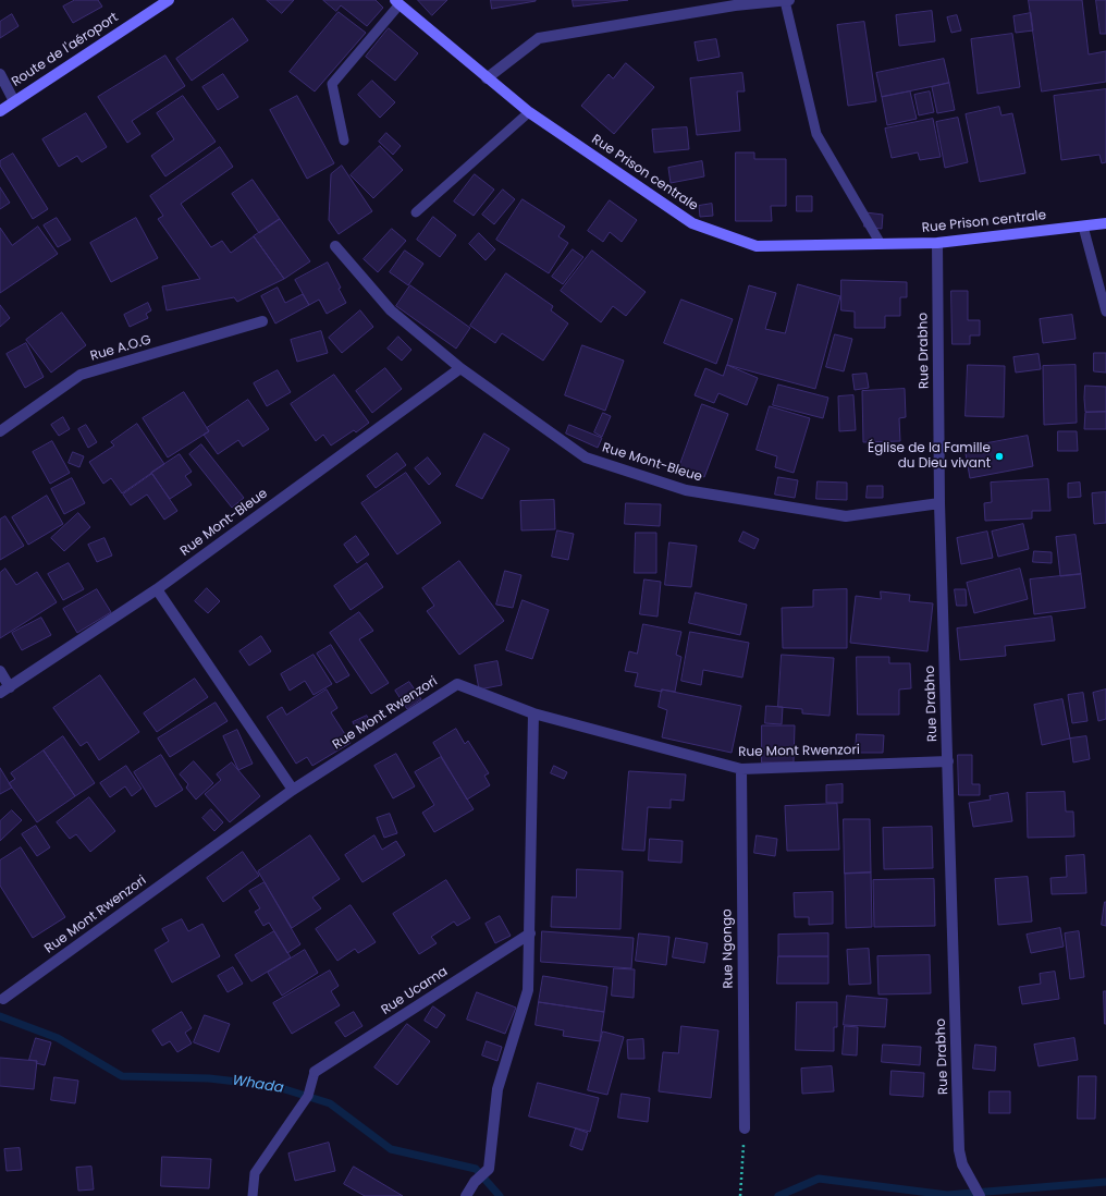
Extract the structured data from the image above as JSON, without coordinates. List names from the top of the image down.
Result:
{
  "streets": {
    "street": [
      "Route de l'aéroport",
      "Rue Prison centrale",
      "Rue A.O.G",
      "Rue Drabho",
      "Rue Mont-Bleue",
      "Rue Mont Rwenzori",
      "Rue Ngongo",
      "Rue Ucama"
    ]
  },
  "crossings": [
    ["Rue Prison centrale", "Rue Drabho"],
    ["Rue Drabho", "Rue Mont-Bleue"],
    ["Rue Drabho", "Rue Mont Rwenzori"],
    ["Rue Mont Rwenzori", "Rue Ngongo"]
  ],
  "water": ["Whada"],
  "places": ["Église de la Famille du Dieu vivant"]
}
